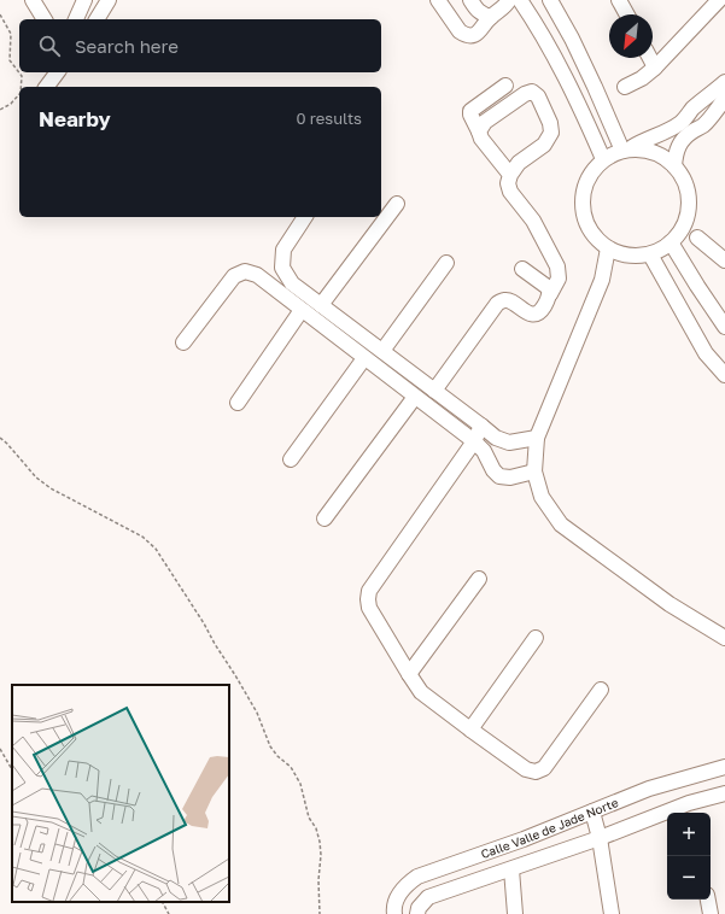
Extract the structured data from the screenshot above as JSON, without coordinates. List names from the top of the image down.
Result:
{
  "streets": {
    "street": ["Calle Valle de Jade Norte"]
  },
  "north": "bottom left",
  "page": {
    "search": "Search here",
    "heading": ["Nearby", "0 results"],
    "map_buttons": ["+", "−"]
  }
}
